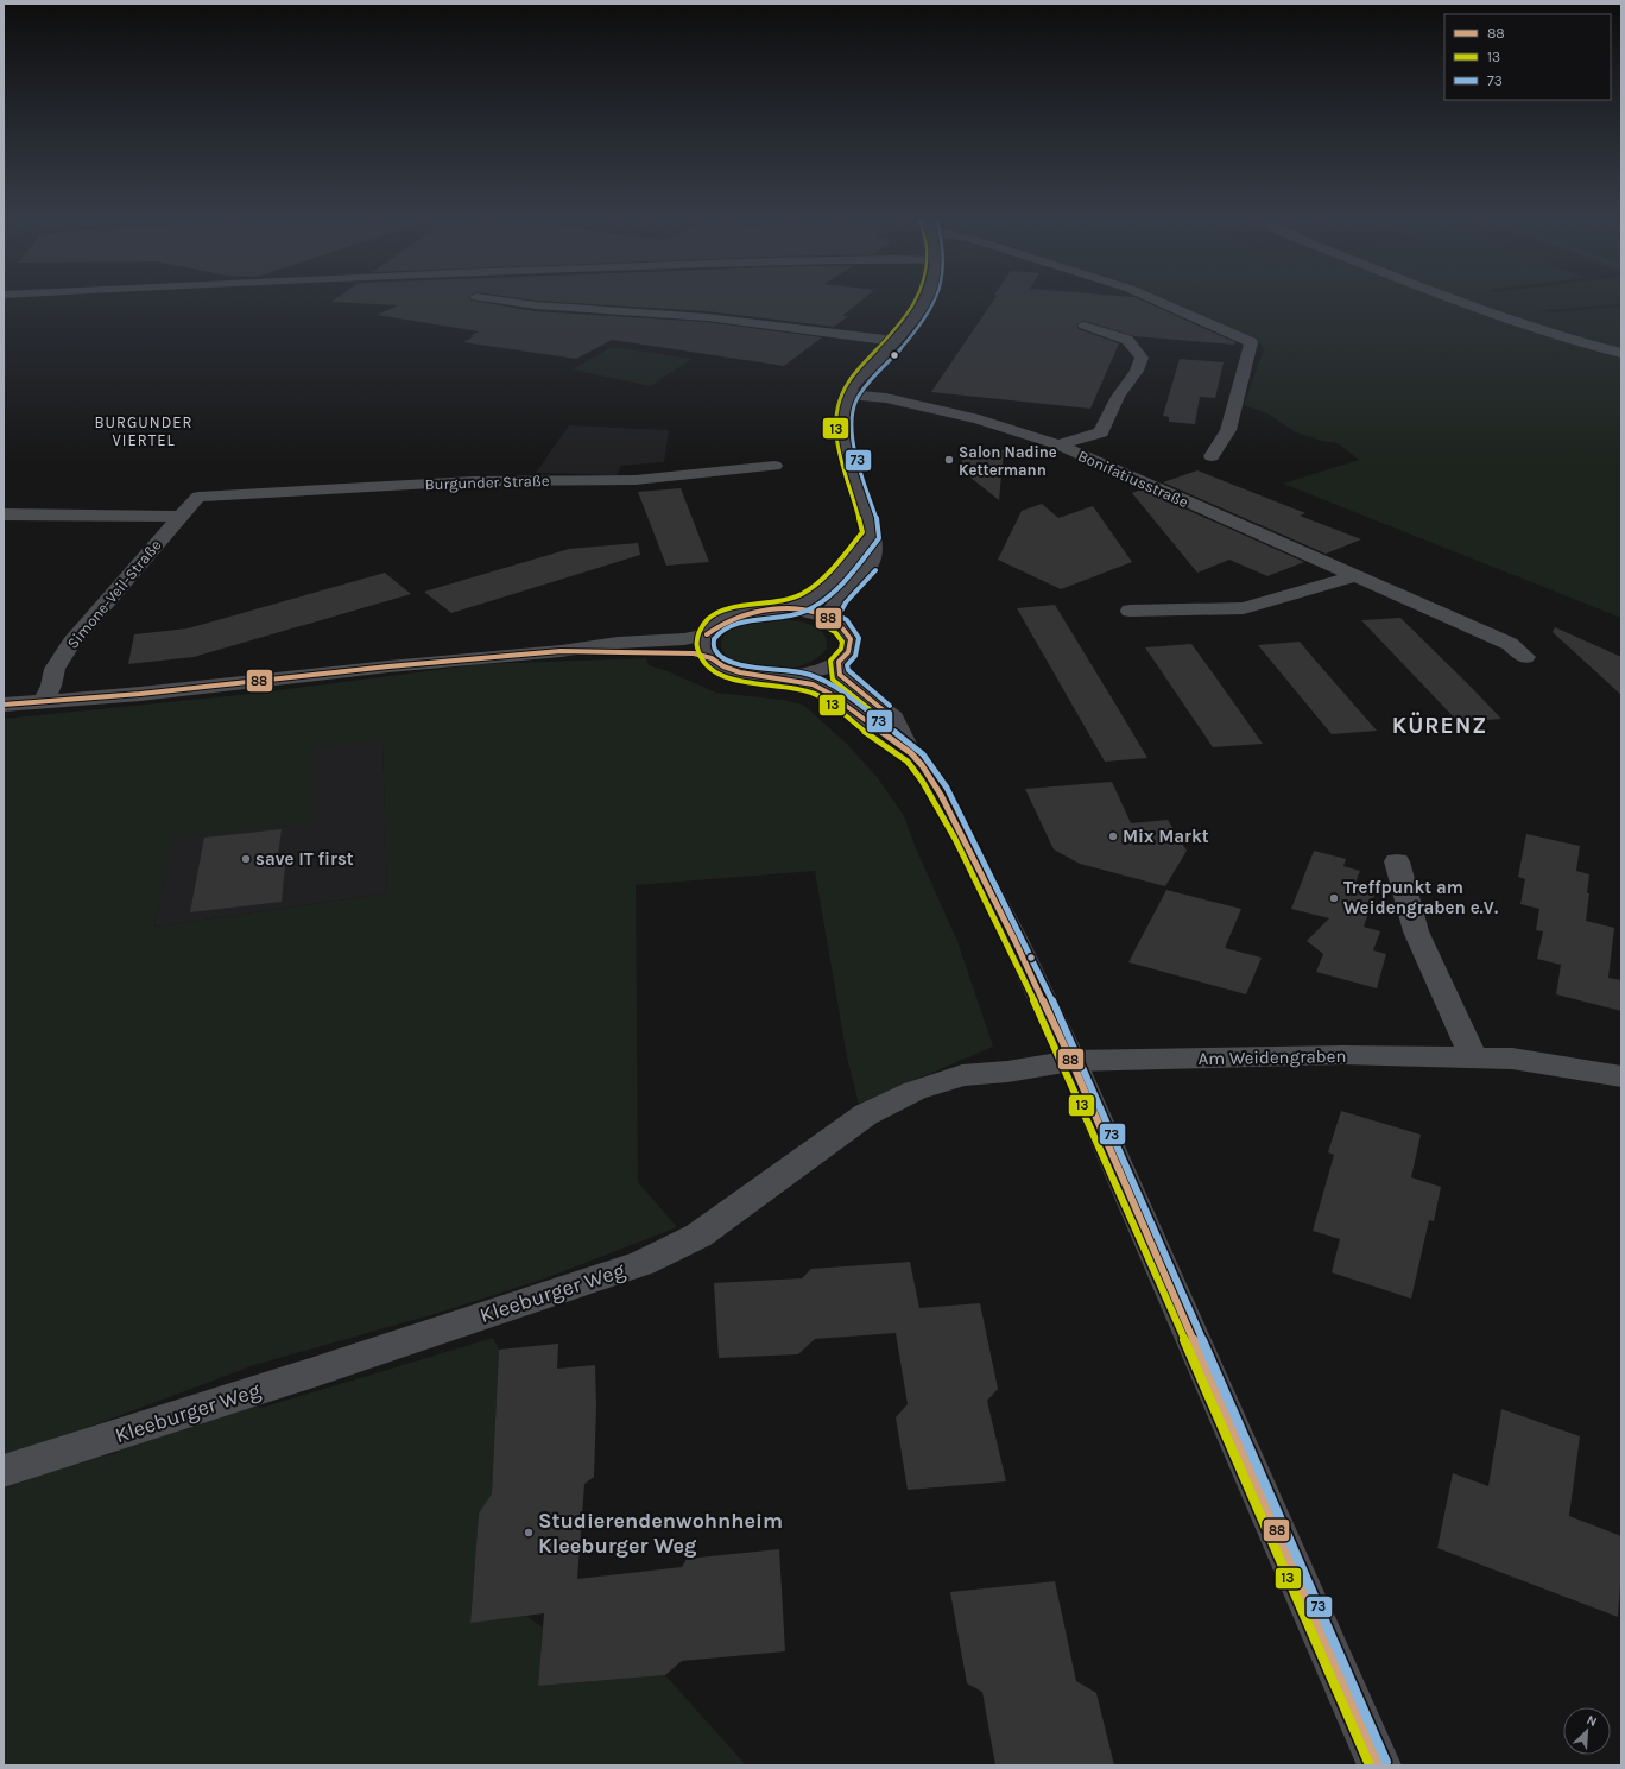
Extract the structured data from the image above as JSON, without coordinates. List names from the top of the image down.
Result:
{
  "streets": {
    "street": [
      "Bonifatiusstraße",
      "Burgunder Straße",
      "Simone-Veil-Straße",
      "Am Weidengraben",
      "Kleeburger Weg"
    ]
  },
  "crossings": [
    ["Burgunder Straße", "Simone-Veil-Straße"],
    ["Am Weidengraben", "Kleeburger Weg"]
  ],
  "districts": ["BURGUNDER VIERTEL", "KÜRENZ"],
  "places": [
    "Salon Nadine Kettermann",
    "Mix Markt",
    "save IT first",
    "Treffpunkt am Weidengraben e.V.",
    "Studierendenwohnheim Kleeburger Weg"
  ],
  "lines": ["transit line 13", "transit line 73", "transit line 88"],
  "legend": ["88", "13", "73"],
  "north": "top right"
}
